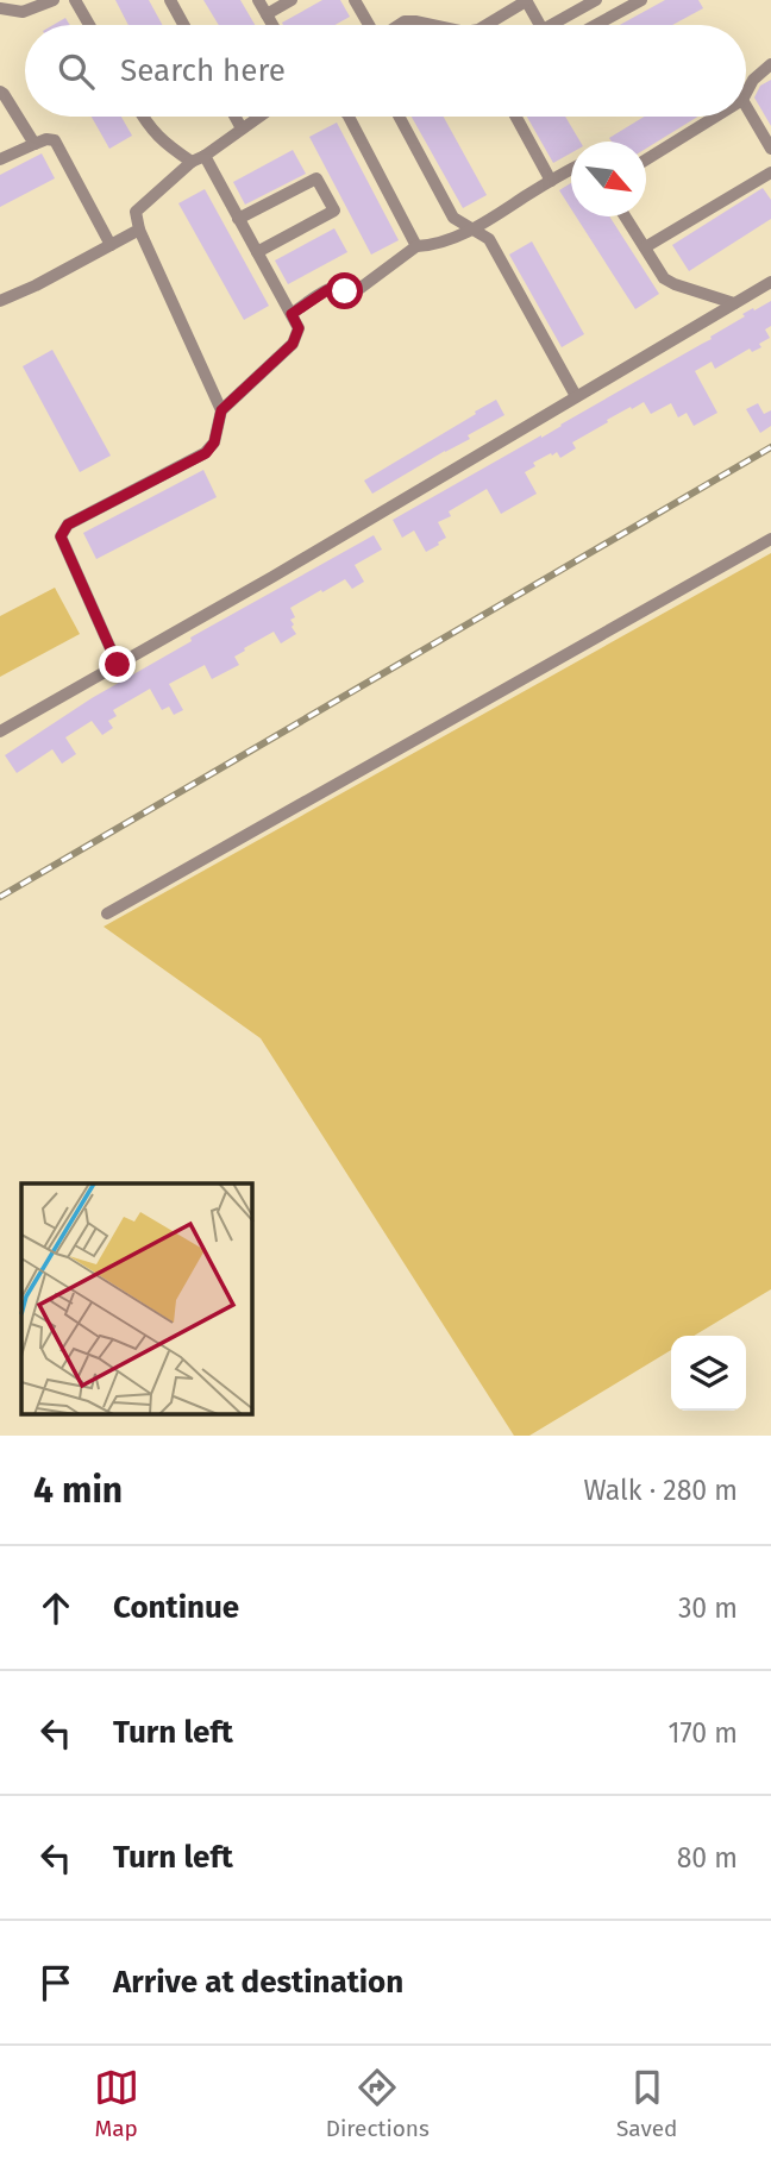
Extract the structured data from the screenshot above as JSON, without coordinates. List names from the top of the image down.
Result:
{
  "north": "bottom right",
  "page": {
    "search": "Search here",
    "heading": ["4 min", "Walk · 280 m"],
    "list": [
      ["Continue", "30 m"],
      ["Turn left", "170 m"],
      ["Turn left", "80 m"],
      "Arrive at destination"
    ],
    "nav": ["Map", "Directions", "Saved"]
  }
}
